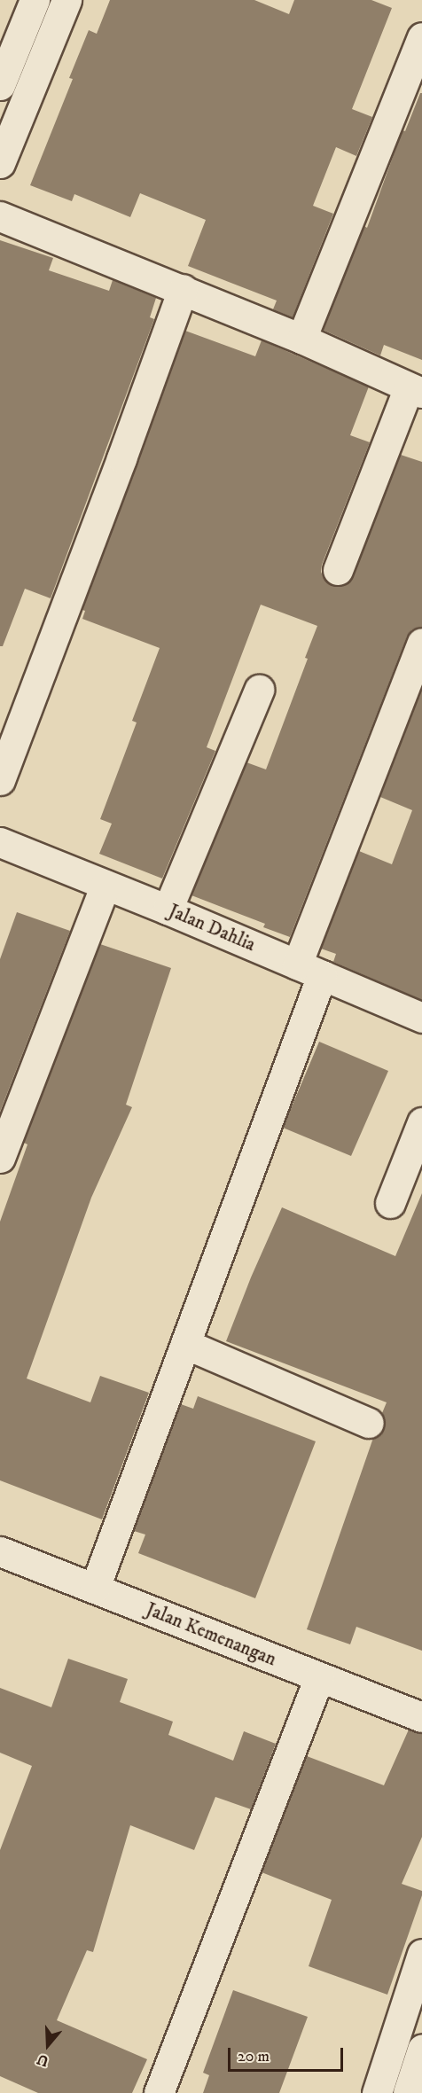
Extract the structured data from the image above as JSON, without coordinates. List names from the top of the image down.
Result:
{
  "streets": {
    "street": ["Jalan Dahlia", "Jalan Kemenangan"]
  },
  "scale_bar": "20 m",
  "north": "bottom"
}
